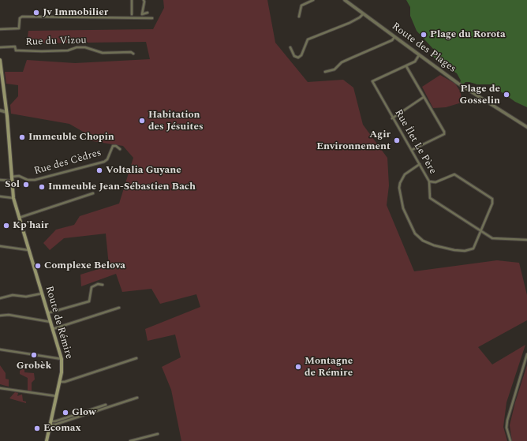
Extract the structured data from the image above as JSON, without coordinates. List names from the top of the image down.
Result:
{
  "streets": {
    "main road": ["Route de Rémire"],
    "street": [
      "Rue du Vizou",
      "Route des Plages",
      "Rue Îlet Le Père",
      "Rue des Cèdres"
    ]
  },
  "crossings": [
    ["Route des Plages", "Rue Îlet Le Père"],
    ["Rue des Cèdres", "Route de Rémire"]
  ],
  "places": [
    "Jv Immobilier",
    "Plage du Rorota",
    "Plage de Gosselin",
    "Habitation des Jésuites",
    "Immeuble Chopin",
    "Agir Environnement",
    "Voltalia Guyane",
    "Sol",
    "Immeuble Jean-Sébastien Bach",
    "Kp'hair",
    "Complexe Belova",
    "Grobèk",
    "Montagne de Rémire",
    "Glow",
    "Ecomax"
  ]
}
